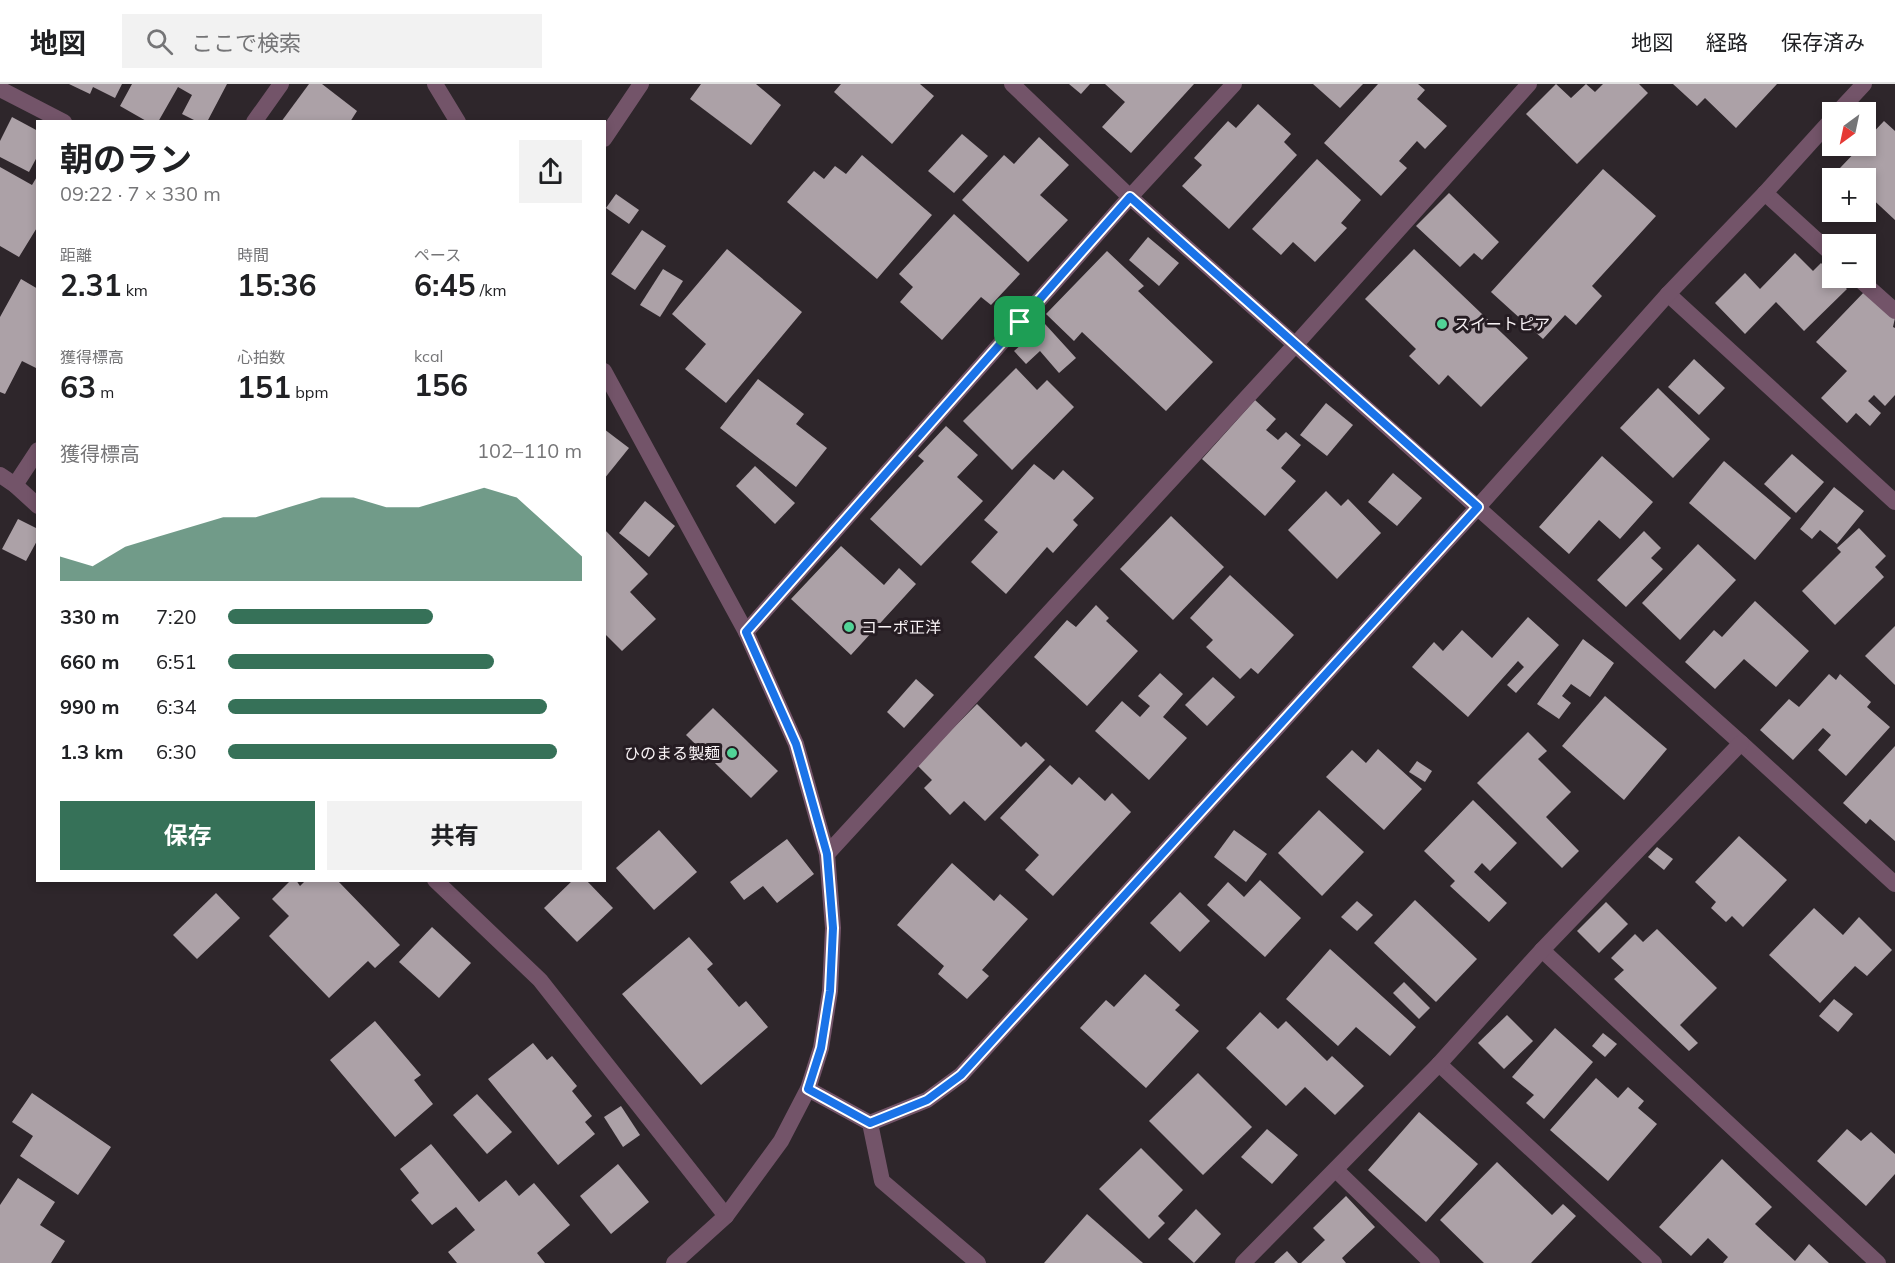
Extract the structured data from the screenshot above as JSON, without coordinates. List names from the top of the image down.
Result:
{
  "places": ["スイートピア", "コーポ正洋", "ひのまる製麺"],
  "north": "bottom left",
  "page": {
    "header": "地図",
    "search": "ここで検索",
    "nav": ["地図", "経路", "保存済み"],
    "map_buttons": ["+", "−"],
    "heading": ["朝のラン", "09:22 · 7 × 330 m"],
    "stats": [
      ["距離", "2.31 km"],
      ["時間", "15:36"],
      ["ペース", "6:45 /km"],
      ["獲得標高", "63 m"],
      ["心拍数", "151 bpm"],
      ["kcal", "156"]
    ],
    "chart": ["獲得標高", "102–110 m"],
    "list": [
      {
        "name": "330 m",
        "note": "7:20"
      },
      {
        "name": "660 m",
        "note": "6:51"
      },
      {
        "name": "990 m",
        "note": "6:34"
      },
      {
        "name": "1.3 km",
        "note": "6:30"
      }
    ],
    "buttons": ["保存", "共有"]
  }
}
